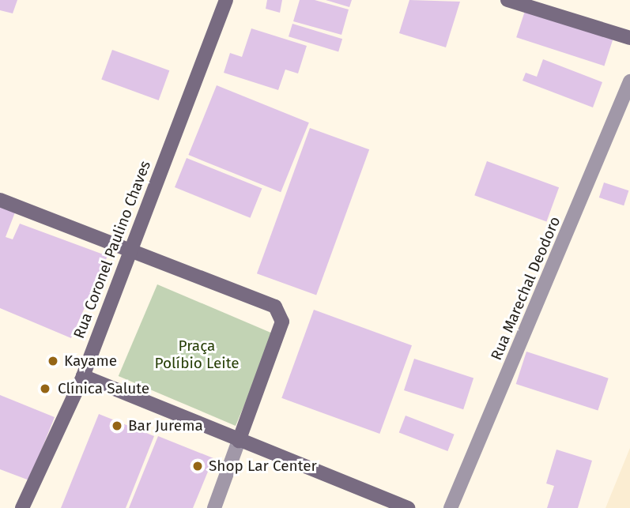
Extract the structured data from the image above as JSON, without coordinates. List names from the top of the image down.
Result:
{
  "streets": {
    "street": ["Rua Coronel Paulino Chaves", "Rua Marechal Deodoro"]
  },
  "parks": ["Praça Políbio Leite"],
  "places": [
    "Kayame",
    "Clínica Salute",
    "Bar Jurema",
    "Shop Lar Center"
  ]
}
